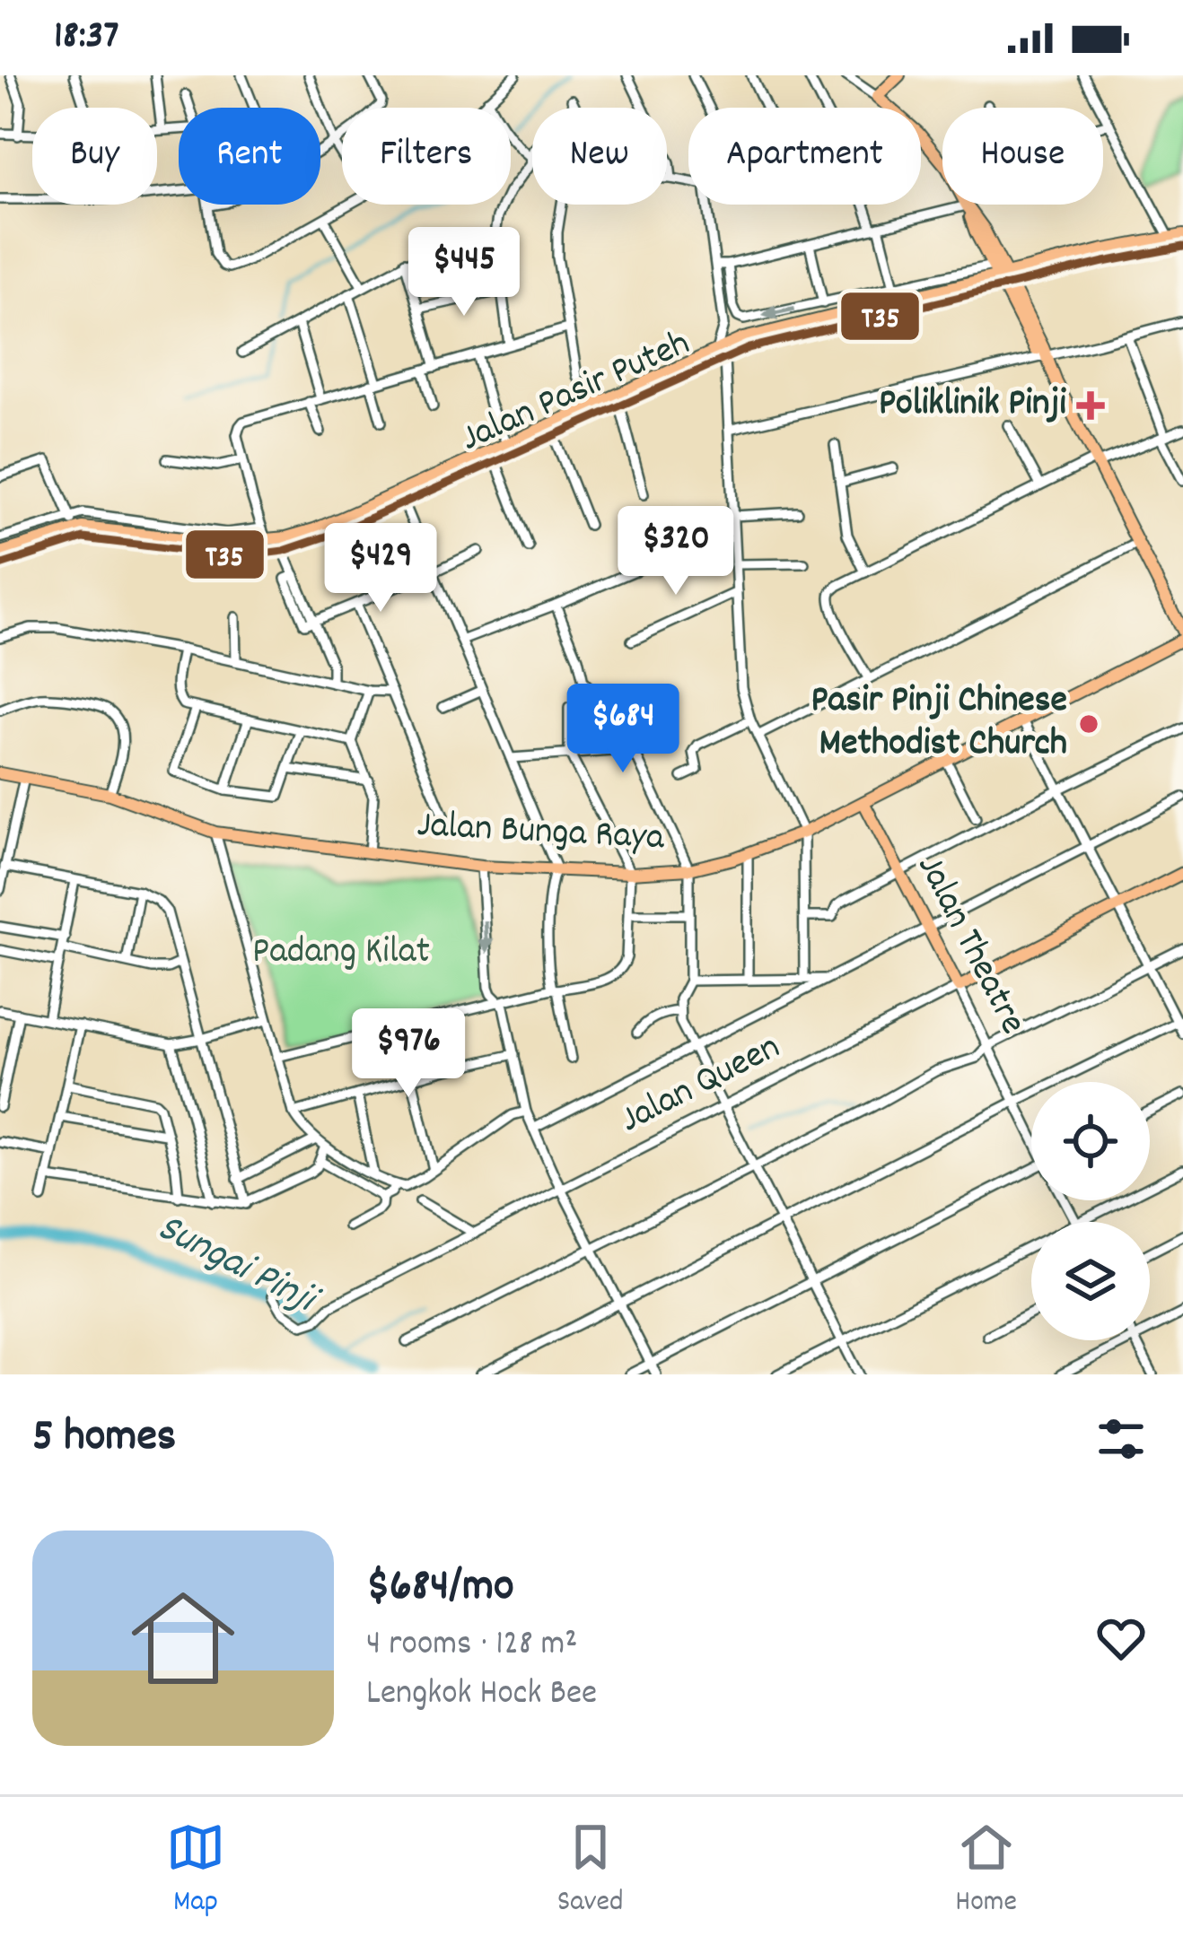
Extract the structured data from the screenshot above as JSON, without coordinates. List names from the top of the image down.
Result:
{
  "streets": {
    "main road": [
      "Jalan Pasir Puteh",
      "Jalan Bunga Raya",
      "Jalan Theatre",
      "Jalan Queen"
    ]
  },
  "crossings": [
    ["Jalan Bunga Raya", "Jalan Theatre"],
    ["Jalan Theatre", "Jalan Queen"]
  ],
  "water": ["Sungai Pinji"],
  "parks": ["Padang Kilat"],
  "places": {
    "health": ["Poliklinik Pinji"],
    "other": ["Pasir Pinji Chinese Methodist Church"]
  },
  "lines": ["transit line T35"],
  "page": {
    "status": "18:37",
    "chip": [
      "Buy",
      "Rent",
      "Filters",
      "New",
      "Apartment",
      "House"
    ],
    "price": [
      "$445",
      "$320",
      "$429",
      "$684",
      "$976"
    ],
    "heading": "5 homes",
    "list": [
      {
        "name": "$684/mo",
        "note": "4 rooms · 128 m² · Lengkok Hock Bee"
      }
    ],
    "tabs": ["Map", "Saved", "Home"]
  }
}
